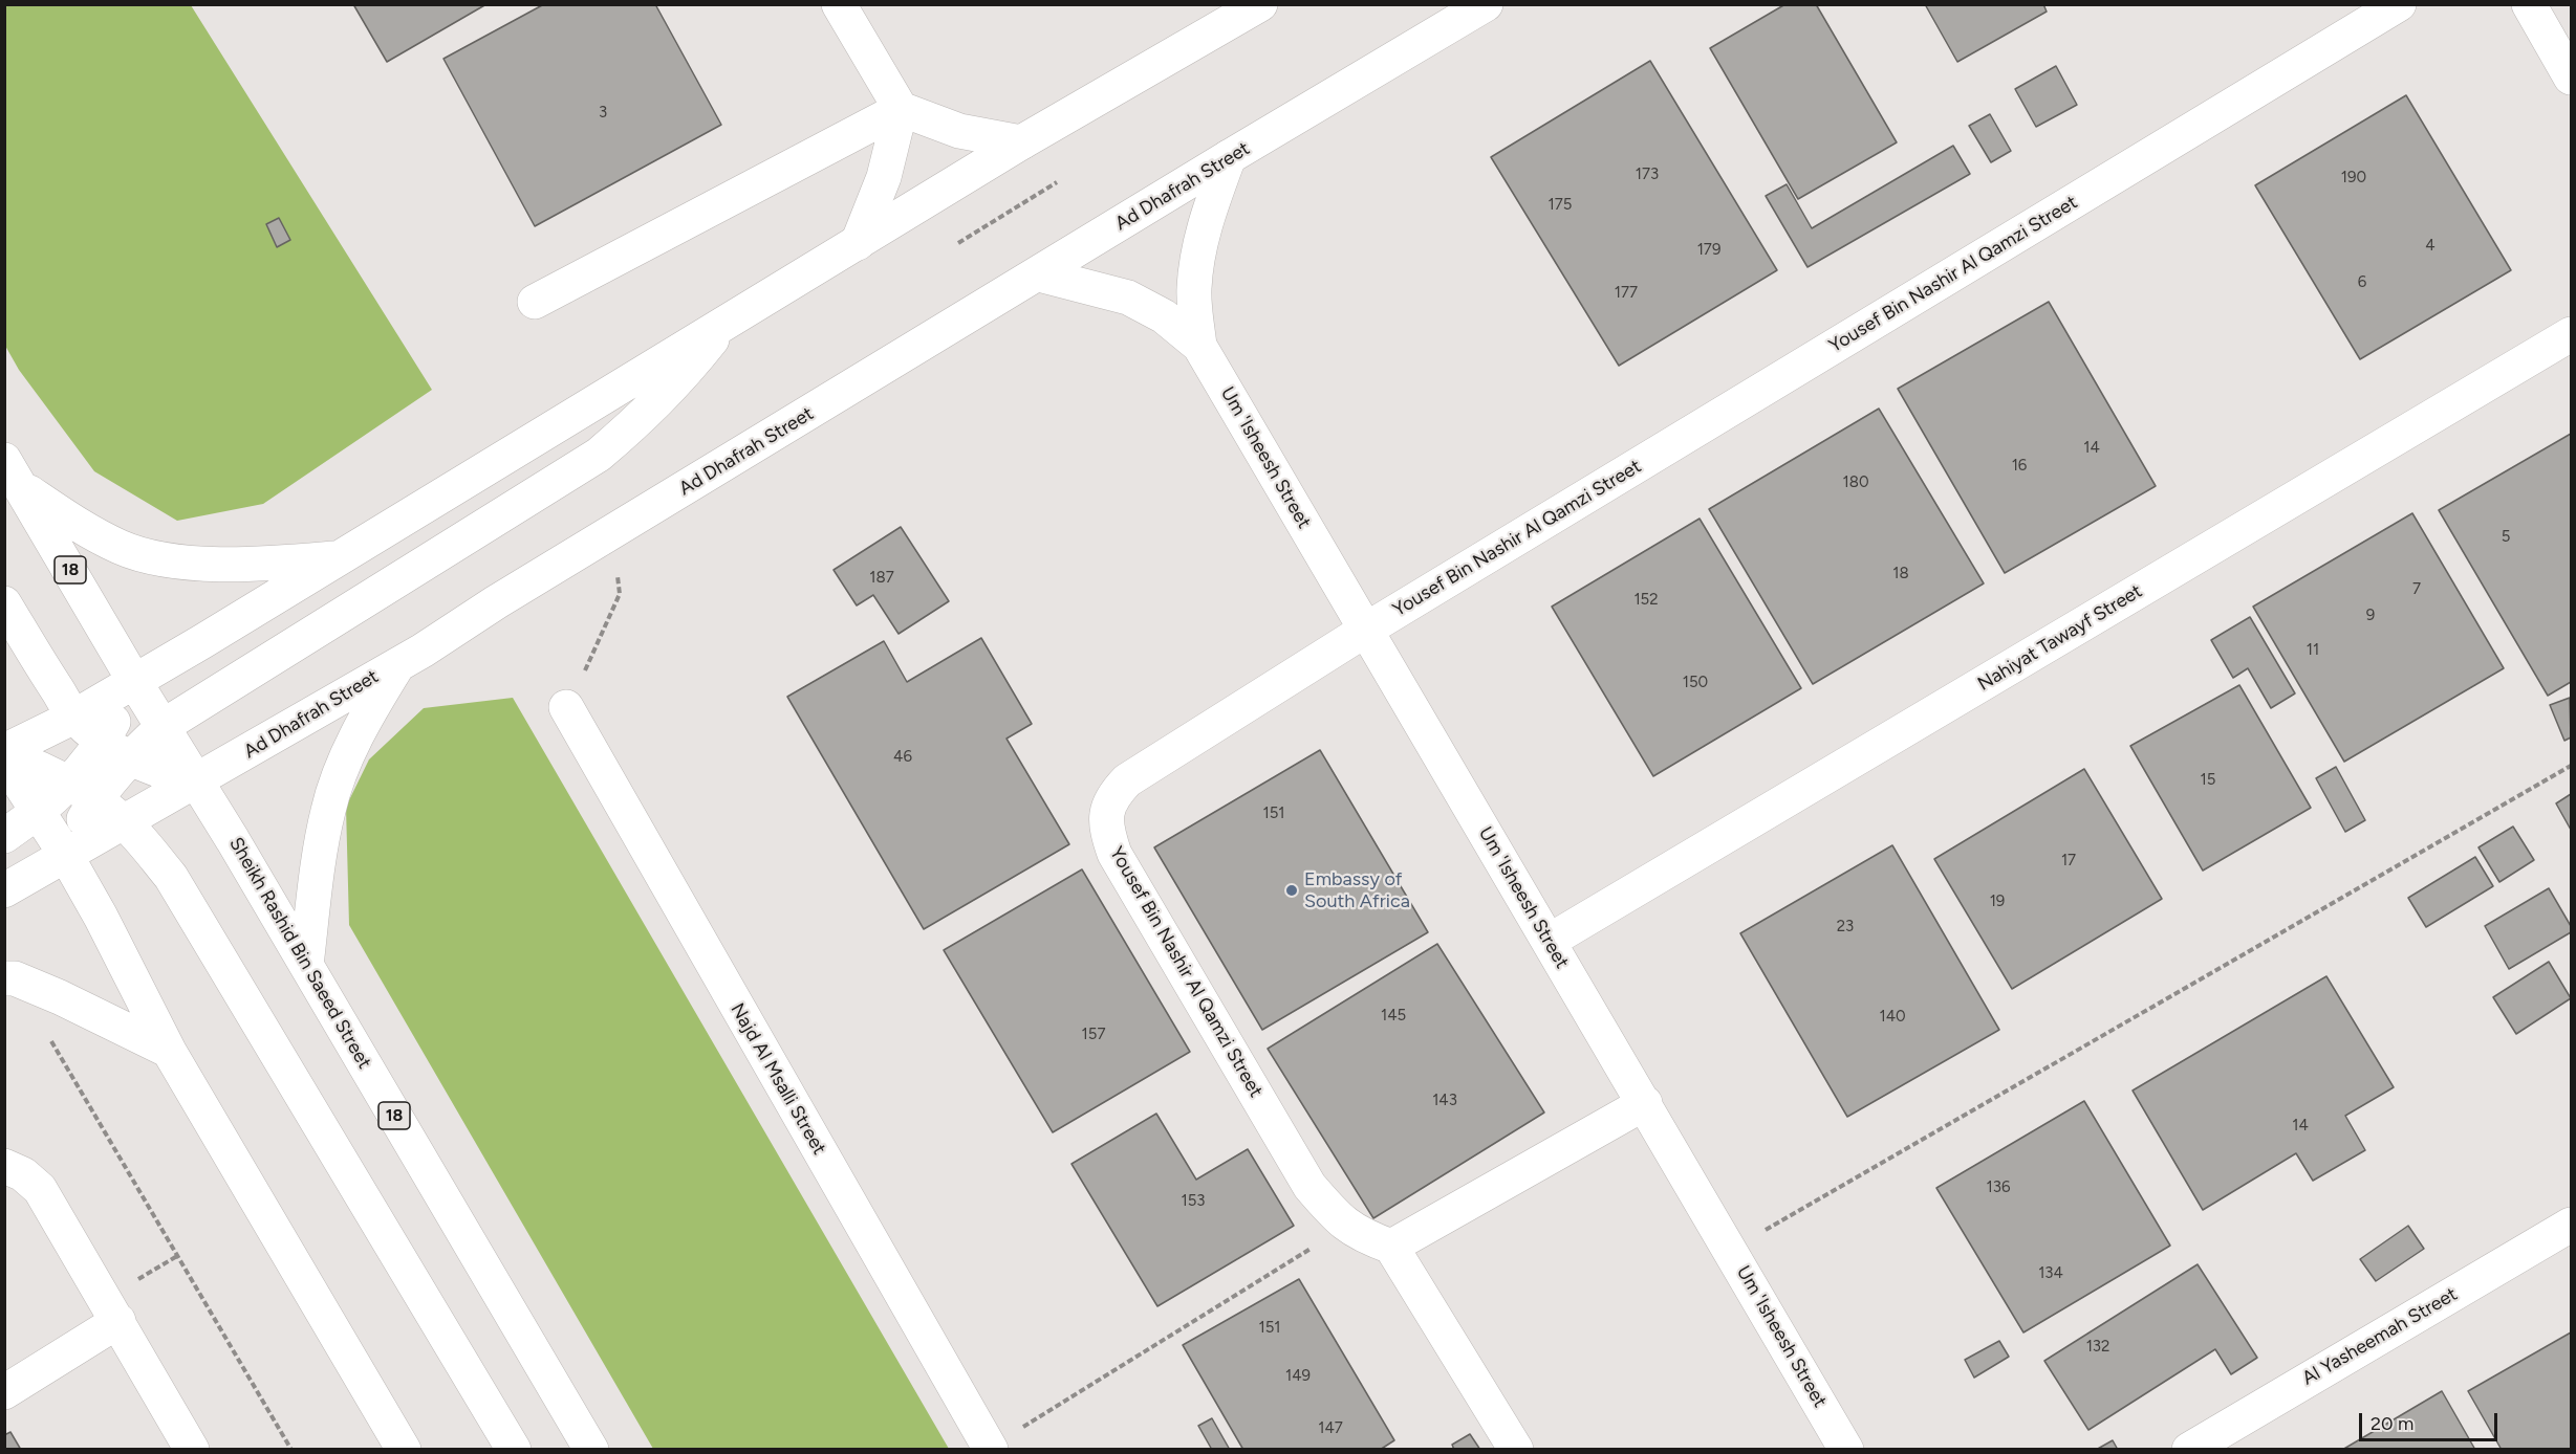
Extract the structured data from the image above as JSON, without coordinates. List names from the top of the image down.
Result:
{
  "streets": {
    "main road": [
      "Ad Dhafrah Street",
      "Yousef Bin Nashir Al Qamzi Street",
      "Um 'Isheesh Street",
      "18",
      "Nahiyat Tawayf Street",
      "Sheikh Rashid Bin Saeed Street",
      "Najd Al Msalli Street",
      "Al Yasheemah Street"
    ]
  },
  "crossings": [
    ["Ad Dhafrah Street", "Um 'Isheesh Street"],
    ["Ad Dhafrah Street", "Sheikh Rashid Bin Saeed Street"],
    ["Yousef Bin Nashir Al Qamzi Street", "Um 'Isheesh Street"],
    ["Um 'Isheesh Street", "Nahiyat Tawayf Street"]
  ],
  "places": ["Embassy of South Africa"],
  "house_numbers": [
    "3",
    "173",
    "190",
    "175",
    "4",
    "179",
    "6",
    "177",
    "14",
    "16",
    "180",
    "5",
    "18",
    "187",
    "7",
    "152",
    "9",
    "11",
    "150",
    "46",
    "15",
    "151",
    "17",
    "19",
    "23",
    "145",
    "140",
    "157",
    "143",
    "14",
    "136",
    "153",
    "134",
    "151",
    "132",
    "149",
    "147"
  ],
  "scale_bar": "20 m"
}
